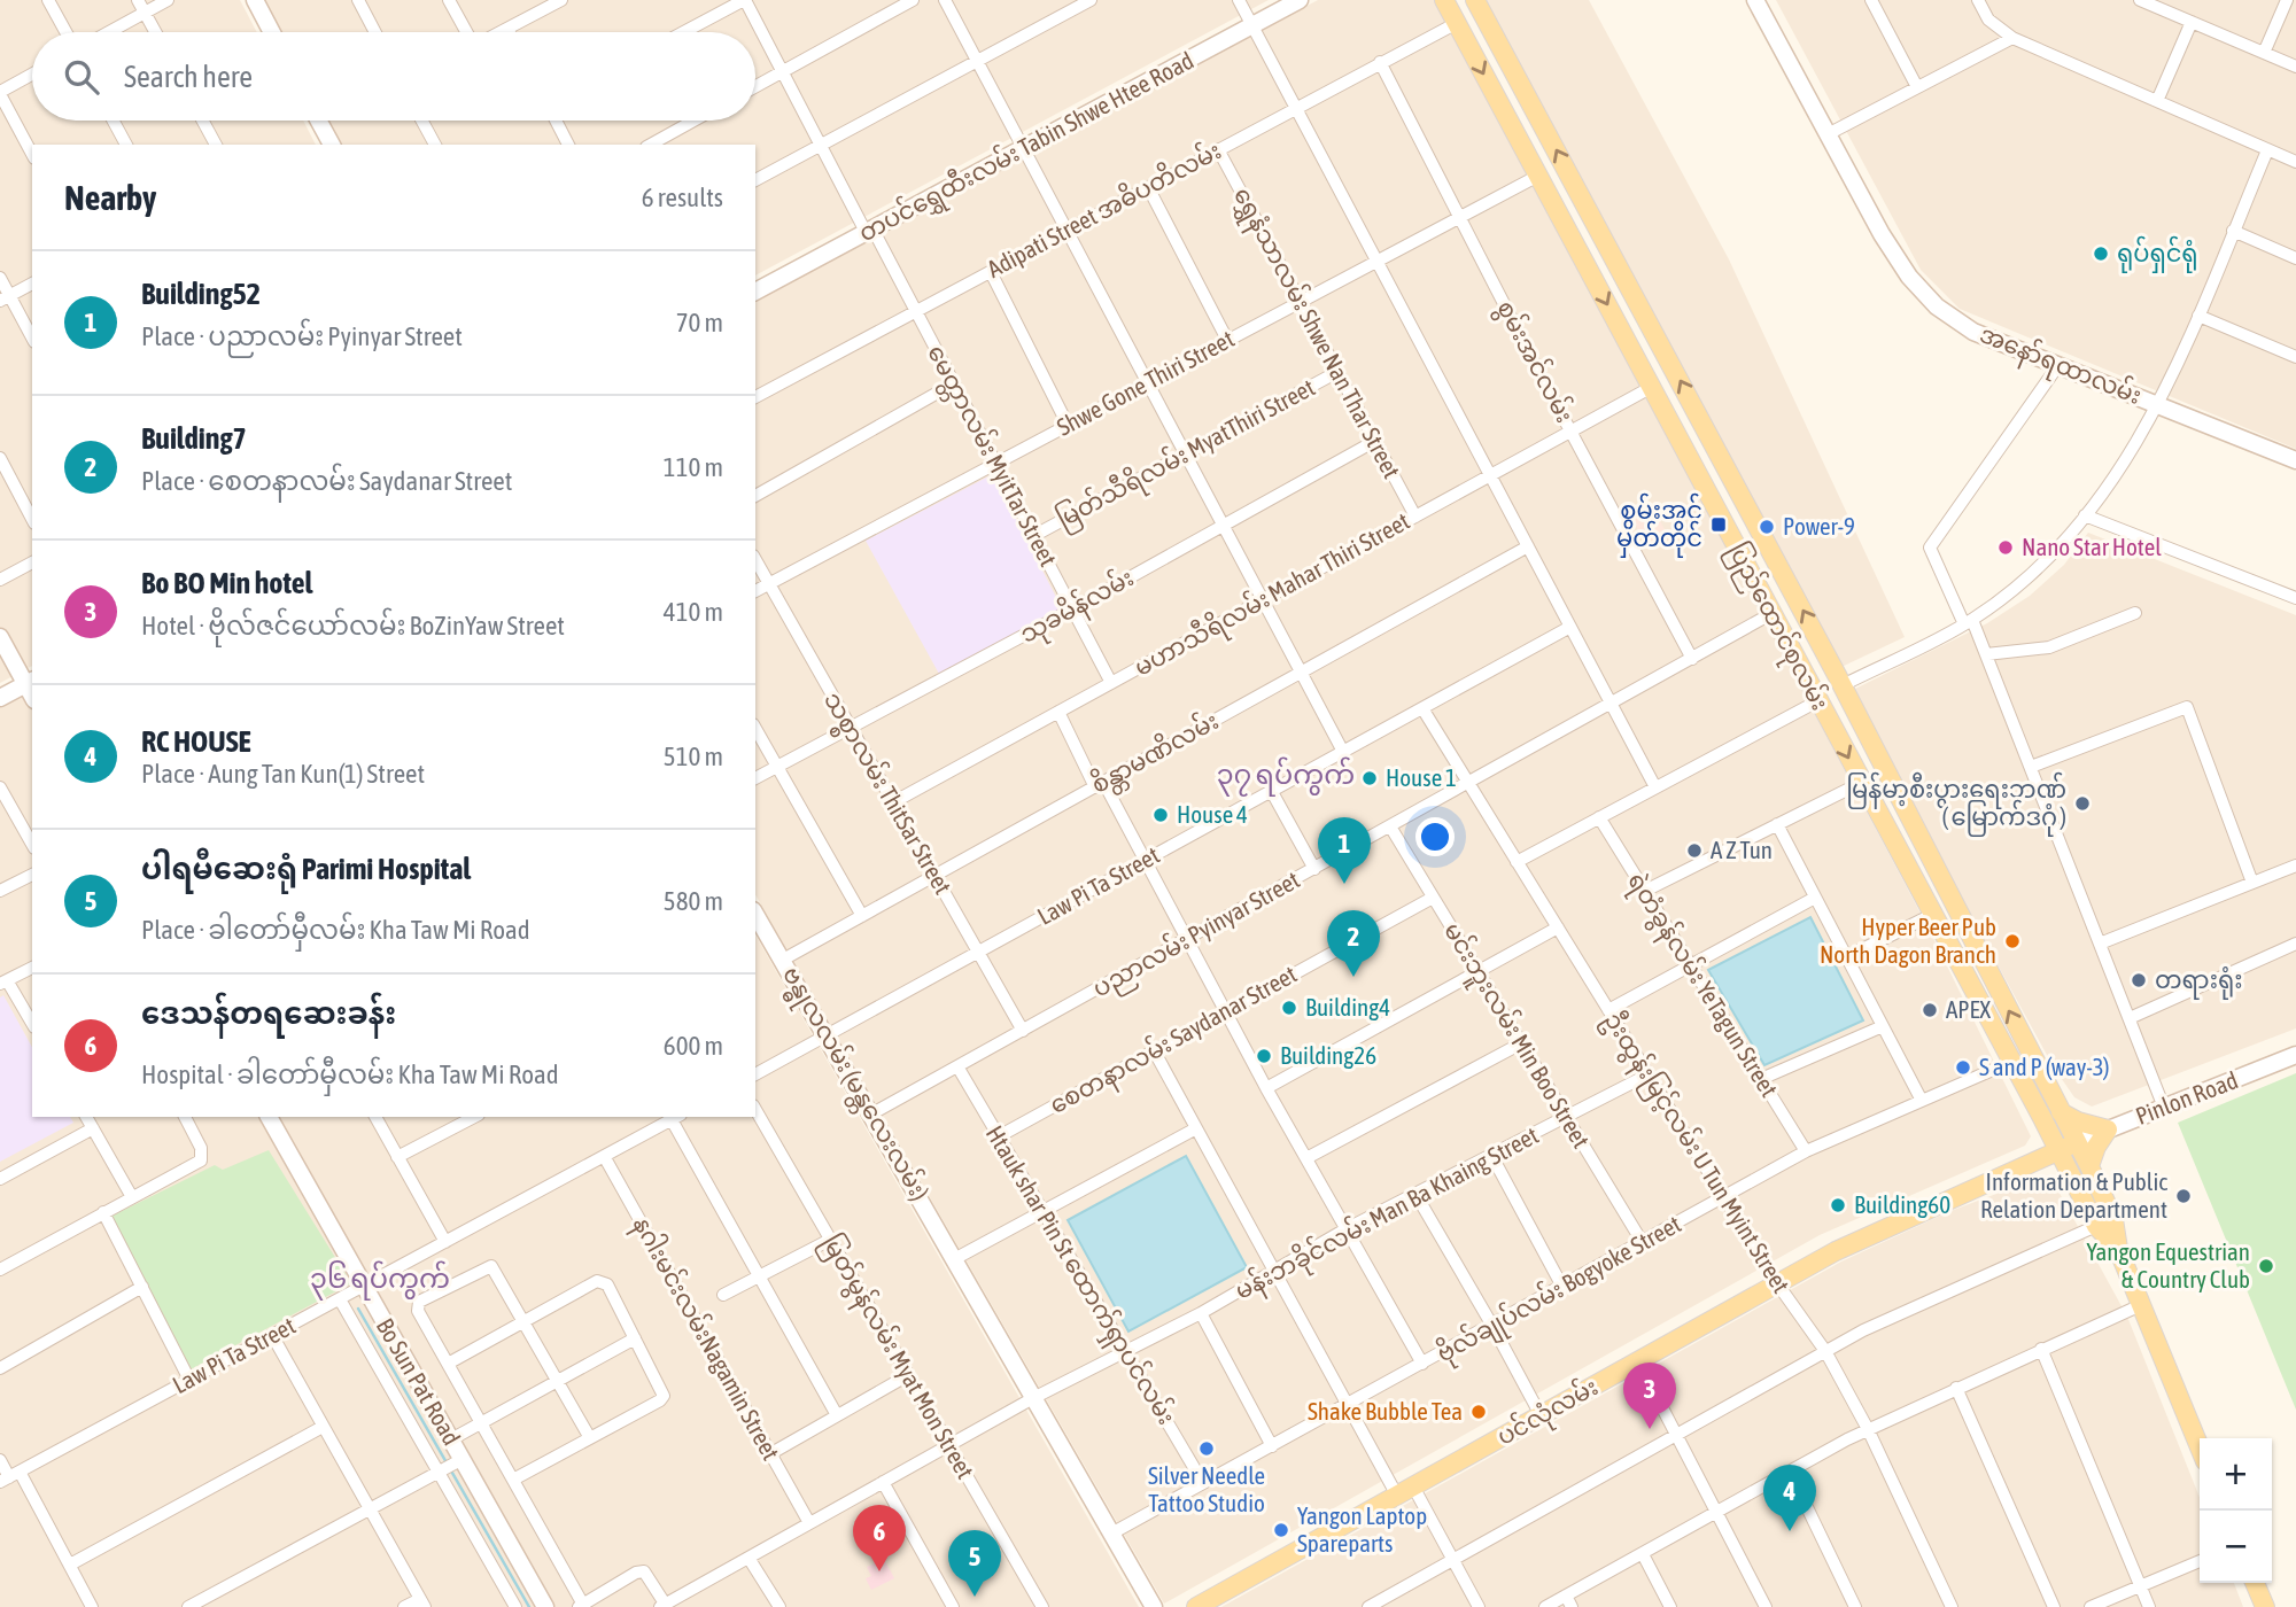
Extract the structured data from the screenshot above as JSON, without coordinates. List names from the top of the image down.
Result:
{
  "streets": {
    "main road": ["ပြည်ထောင်စုလမ်း", "ပင်လုံလမ်း"],
    "street": [
      "တပင်ရွှေထီးလမ်း Tabin Shwe Htee Road",
      "Adipati Street အဓိပတိလမ်း",
      "ရွှေနံသာလမ်း Shwe Nan Thar Street",
      "စွမ်းအင်လမ်း",
      "အနော်ရထာလမ်း",
      "Shwe Gone Thiri Street",
      "မြတ်သီရိလမ်း MyatThiri Street",
      "မေတ္တာလမ်း MyitTar Street",
      "မဟာသီရိလမ်း Mahar Thiri Street",
      "သုခမိန်လမ်း",
      "စိန္တာမဏိလမ်း",
      "သစ္စာလမ်း ThitSar Street",
      "Law Pi Ta Street",
      "ပညာလမ်း Pyinyar Street",
      "ရဲတံခွန်လမ်း YeTagun Street",
      "မင်းဘူးလမ်း Min Boo Street",
      "စေတနာလမ်း Saydanar Street",
      "ဗန္ဓုလလမ်း (မန္တလေးလမ်း)",
      "Pinlon Road",
      "ဦးထွန်းမြင့်လမ်း U Tun Myint Street",
      "မန်းဘခိုင်လမ်း Man Ba Khaing Street",
      "Htauk shar Pin St ထောက်ရှာပင်လမ်း",
      "ဗိုလ်ချုပ်လမ်း Bogyoke Street",
      "နဂါးမင်းလမ်းNagamin Street",
      "မြတ်မွန်လမ်း Myat Mon Street",
      "Bo Sun Pat Road"
    ]
  },
  "crossings": [
    ["တပင်ရွှေထီးလမ်း Tabin Shwe Htee Road", "မေတ္တာလမ်း MyitTar Street"],
    ["Adipati Street အဓိပတိလမ်း", "ရွှေနံသာလမ်း Shwe Nan Thar Street"],
    ["Adipati Street အဓိပတိလမ်း", "စွမ်းအင်လမ်း"],
    ["Adipati Street အဓိပတိလမ်း", "မေတ္တာလမ်း MyitTar Street"],
    ["Adipati Street အဓိပတိလမ်း", "ပြည်ထောင်စုလမ်း"],
    ["ရွှေနံသာလမ်း Shwe Nan Thar Street", "Shwe Gone Thiri Street"],
    ["ရွှေနံသာလမ်း Shwe Nan Thar Street", "မြတ်သီရိလမ်း MyatThiri Street"],
    ["ရွှေနံသာလမ်း Shwe Nan Thar Street", "မဟာသီရိလမ်း Mahar Thiri Street"],
    ["ရွှေနံသာလမ်း Shwe Nan Thar Street", "သုခမိန်လမ်း"],
    ["စွမ်းအင်လမ်း", "Shwe Gone Thiri Street"],
    ["စွမ်းအင်လမ်း", "မဟာသီရိလမ်း Mahar Thiri Street"],
    ["စွမ်းအင်လမ်း", "ပညာလမ်း Pyinyar Street"],
    ["Shwe Gone Thiri Street", "မေတ္တာလမ်း MyitTar Street"],
    ["Shwe Gone Thiri Street", "ပြည်ထောင်စုလမ်း"],
    ["Shwe Gone Thiri Street", "သစ္စာလမ်း ThitSar Street"],
    ["မြတ်သီရိလမ်း MyatThiri Street", "မေတ္တာလမ်း MyitTar Street"],
    ["မေတ္တာလမ်း MyitTar Street", "မဟာသီရိလမ်း Mahar Thiri Street"],
    ["မေတ္တာလမ်း MyitTar Street", "သုခမိန်လမ်း"],
    ["မဟာသီရိလမ်း Mahar Thiri Street", "ပြည်ထောင်စုလမ်း"],
    ["မဟာသီရိလမ်း Mahar Thiri Street", "သစ္စာလမ်း ThitSar Street"],
    ["သုခမိန်လမ်း", "သစ္စာလမ်း ThitSar Street"],
    ["ပြည်ထောင်စုလမ်း", "ပညာလမ်း Pyinyar Street"],
    ["ပြည်ထောင်စုလမ်း", "Pinlon Road"],
    ["ပြည်ထောင်စုလမ်း", "ဗိုလ်ချုပ်လမ်း Bogyoke Street"],
    ["ပြည်ထောင်စုလမ်း", "ပင်လုံလမ်း"],
    ["စိန္တာမဏိလမ်း", "သစ္စာလမ်း ThitSar Street"],
    ["စိန္တာမဏိလမ်း", "ဗန္ဓုလလမ်း (မန္တလေးလမ်း)"],
    ["သစ္စာလမ်း ThitSar Street", "Law Pi Ta Street"],
    ["သစ္စာလမ်း ThitSar Street", "ပညာလမ်း Pyinyar Street"],
    ["Law Pi Ta Street", "ဗန္ဓုလလမ်း (မန္တလေးလမ်း)"],
    ["Law Pi Ta Street", "ဦးထွန်းမြင့်လမ်း U Tun Myint Street"],
    ["Law Pi Ta Street", "နဂါးမင်းလမ်းNagamin Street"],
    ["Law Pi Ta Street", "Bo Sun Pat Road"],
    ["ပညာလမ်း Pyinyar Street", "မင်းဘူးလမ်း Min Boo Street"],
    ["ပညာလမ်း Pyinyar Street", "ဗန္ဓုလလမ်း (မန္တလေးလမ်း)"],
    ["ပညာလမ်း Pyinyar Street", "ဦးထွန်းမြင့်လမ်း U Tun Myint Street"],
    ["ပညာလမ်း Pyinyar Street", "Htauk shar Pin St ထောက်ရှာပင်လမ်း"],
    ["ရဲတံခွန်လမ်း YeTagun Street", "ဗိုလ်ချုပ်လမ်း Bogyoke Street"],
    ["မင်းဘူးလမ်း Min Boo Street", "စေတနာလမ်း Saydanar Street"],
    ["မင်းဘူးလမ်း Min Boo Street", "မန်းဘခိုင်လမ်း Man Ba Khaing Street"],
    ["မင်းဘူးလမ်း Min Boo Street", "ဗိုလ်ချုပ်လမ်း Bogyoke Street"],
    ["စေတနာလမ်း Saydanar Street", "Htauk shar Pin St ထောက်ရှာပင်လမ်း"],
    ["ဗန္ဓုလလမ်း (မန္တလေးလမ်း)", "မန်းဘခိုင်လမ်း Man Ba Khaing Street"],
    ["ဗန္ဓုလလမ်း (မန္တလေးလမ်း)", "ဗိုလ်ချုပ်လမ်း Bogyoke Street"],
    ["Pinlon Road", "ပင်လုံလမ်း"],
    ["ဦးထွန်းမြင့်လမ်း U Tun Myint Street", "မန်းဘခိုင်လမ်း Man Ba Khaing Street"],
    ["ဦးထွန်းမြင့်လမ်း U Tun Myint Street", "ဗိုလ်ချုပ်လမ်း Bogyoke Street"],
    ["ဦးထွန်းမြင့်လမ်း U Tun Myint Street", "ပင်လုံလမ်း"],
    ["မန်းဘခိုင်လမ်း Man Ba Khaing Street", "Htauk shar Pin St ထောက်ရှာပင်လမ်း"],
    ["မန်းဘခိုင်လမ်း Man Ba Khaing Street", "မြတ်မွန်လမ်း Myat Mon Street"],
    ["Htauk shar Pin St ထောက်ရှာပင်လမ်း", "ဗိုလ်ချုပ်လမ်း Bogyoke Street"]
  ],
  "districts": ["၃၇ ရပ်ကွက်", "၃၆ ရပ်ကွက်"],
  "places": {
    "other": [
      "ရုပ်ရှင်ရုံ",
      "Power-9",
      "Nano Star Hotel",
      "House 1",
      "မြန်မာ့စီးပွားရေးဘဏ် ( မြောက်ဒဂုံ )",
      "House 4",
      "A Z Tun",
      "Hyper Beer Pub North Dagon Branch",
      "တရားရုံး",
      "Building4",
      "APEX",
      "Building26",
      "S and P (way-3)",
      "Information & Public Relation Department",
      "Building60",
      "Yangon Equestrian & Country Club",
      "Shake Bubble Tea",
      "Silver Needle Tattoo Studio",
      "Yangon Laptop Spareparts"
    ],
    "transit": ["စွမ်းအင် မှတ်တိုင်"]
  },
  "page": {
    "search": "Search here",
    "heading": ["Nearby", "6 results"],
    "list": [
      {
        "mark": "1",
        "name": "Building52",
        "note": "Place · ပညာလမ်း Pyinyar Street",
        "value": "70 m"
      },
      {
        "mark": "2",
        "name": "Building7",
        "note": "Place · စေတနာလမ်း Saydanar Street",
        "value": "110 m"
      },
      {
        "mark": "3",
        "name": "Bo BO Min hotel",
        "note": "Hotel · ဗိုလ်ဇင်ယော်လမ်း BoZinYaw Street",
        "value": "410 m"
      },
      {
        "mark": "4",
        "name": "RC HOUSE",
        "note": "Place · Aung Tan Kun(1) Street",
        "value": "510 m"
      },
      {
        "mark": "5",
        "name": "ပါရမီဆေးရုံ Parimi Hospital",
        "note": "Place · ခါတော်မှီလမ်း Kha Taw Mi Road",
        "value": "580 m"
      },
      {
        "mark": "6",
        "name": "ဒေသန်တရဆေးခန်း",
        "note": "Hospital · ခါတော်မှီလမ်း Kha Taw Mi Road",
        "value": "600 m"
      }
    ],
    "pins": [
      "1",
      "2",
      "3",
      "4",
      "6",
      "5"
    ],
    "map_buttons": ["+", "−"]
  }
}
